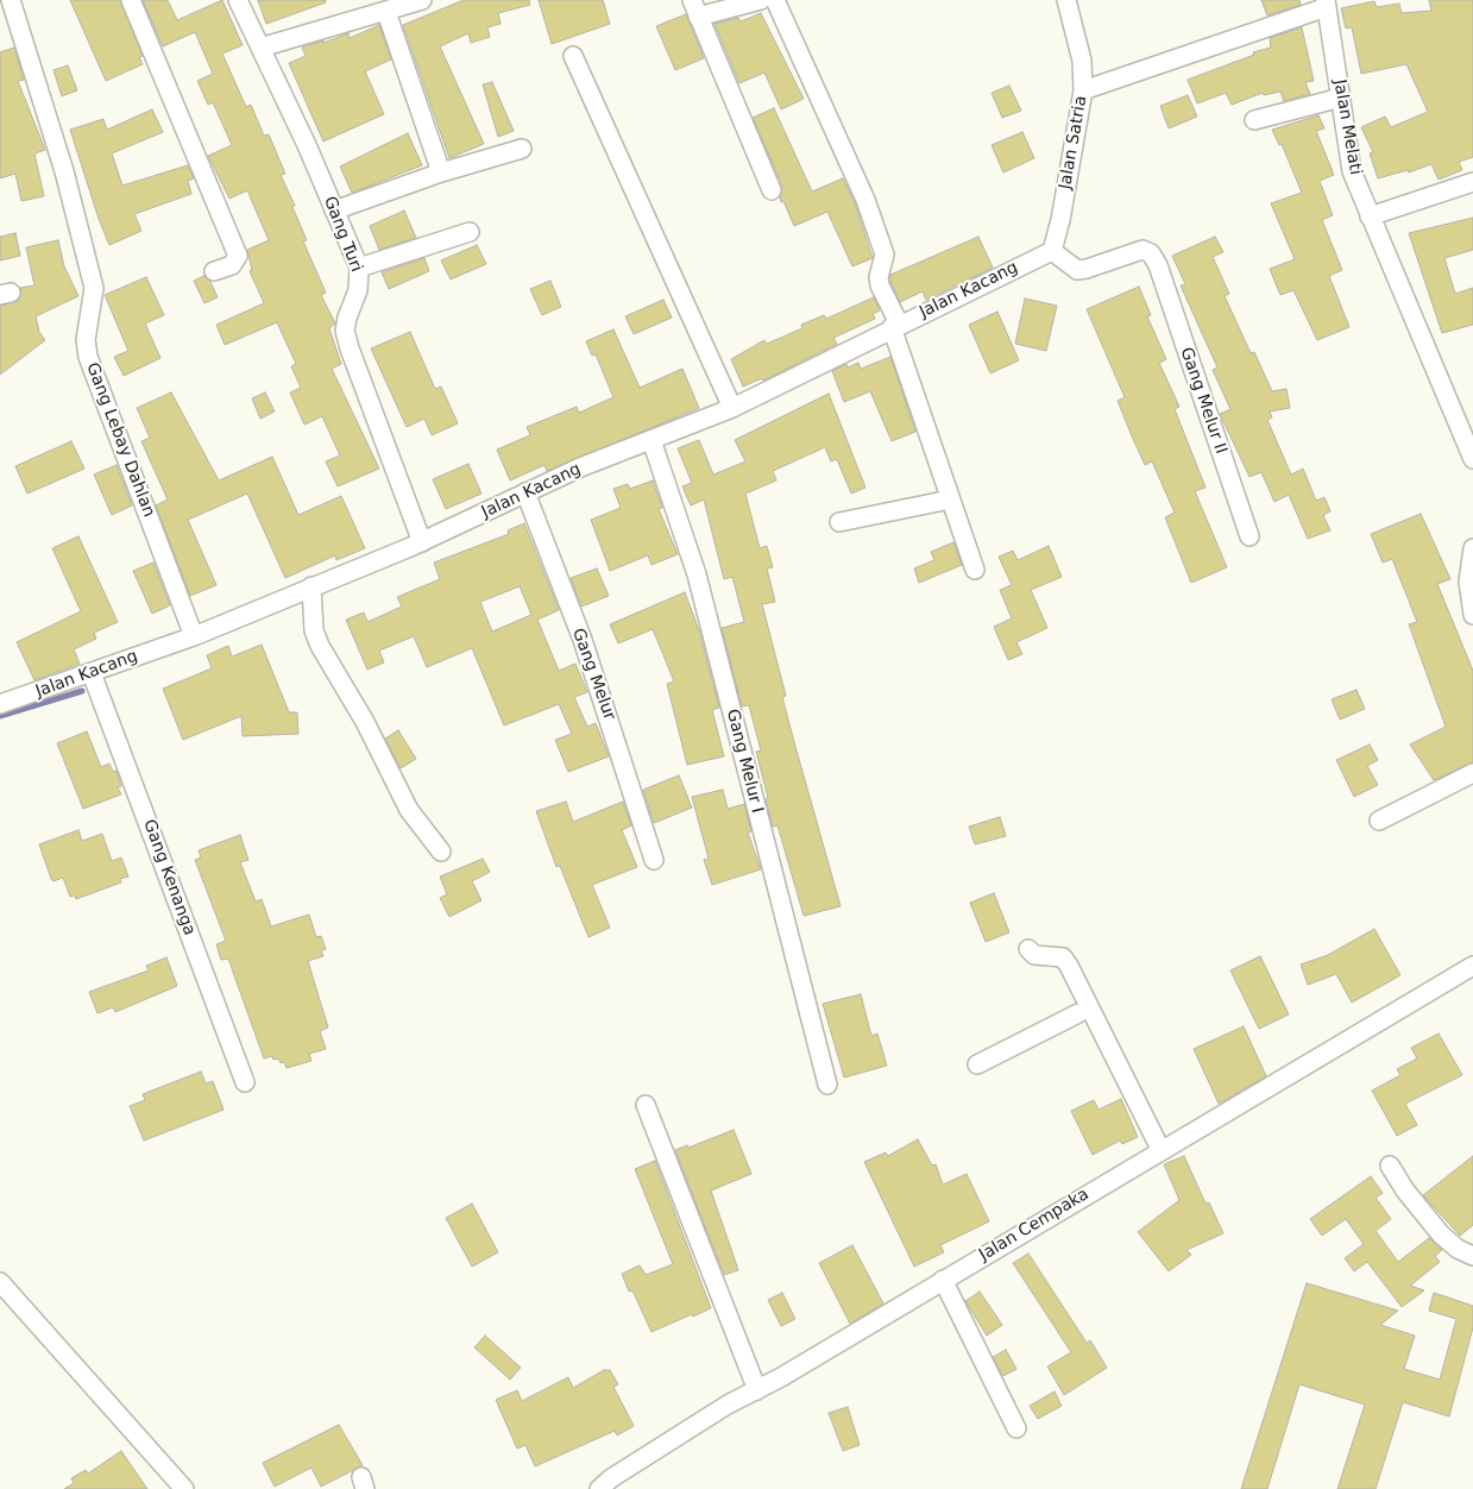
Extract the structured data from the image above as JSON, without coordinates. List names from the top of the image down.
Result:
{
  "streets": {
    "street": [
      "Jalan Melati",
      "Jalan Satria",
      "Gang Turi",
      "Jalan Kacang",
      "Gang Melur II",
      "Gang Lebay Dahlan",
      "Gang Melur",
      "Gang Melur I",
      "Gang Kenanga",
      "Jalan Cempaka"
    ]
  },
  "crossings": [
    ["Jalan Satria", "Jalan Kacang"],
    ["Jalan Satria", "Gang Melur II"],
    ["Gang Turi", "Jalan Kacang"],
    ["Jalan Kacang", "Gang Melur II"],
    ["Jalan Kacang", "Gang Lebay Dahlan"],
    ["Jalan Kacang", "Gang Melur"],
    ["Jalan Kacang", "Gang Melur I"],
    ["Jalan Kacang", "Gang Kenanga"]
  ]
}
